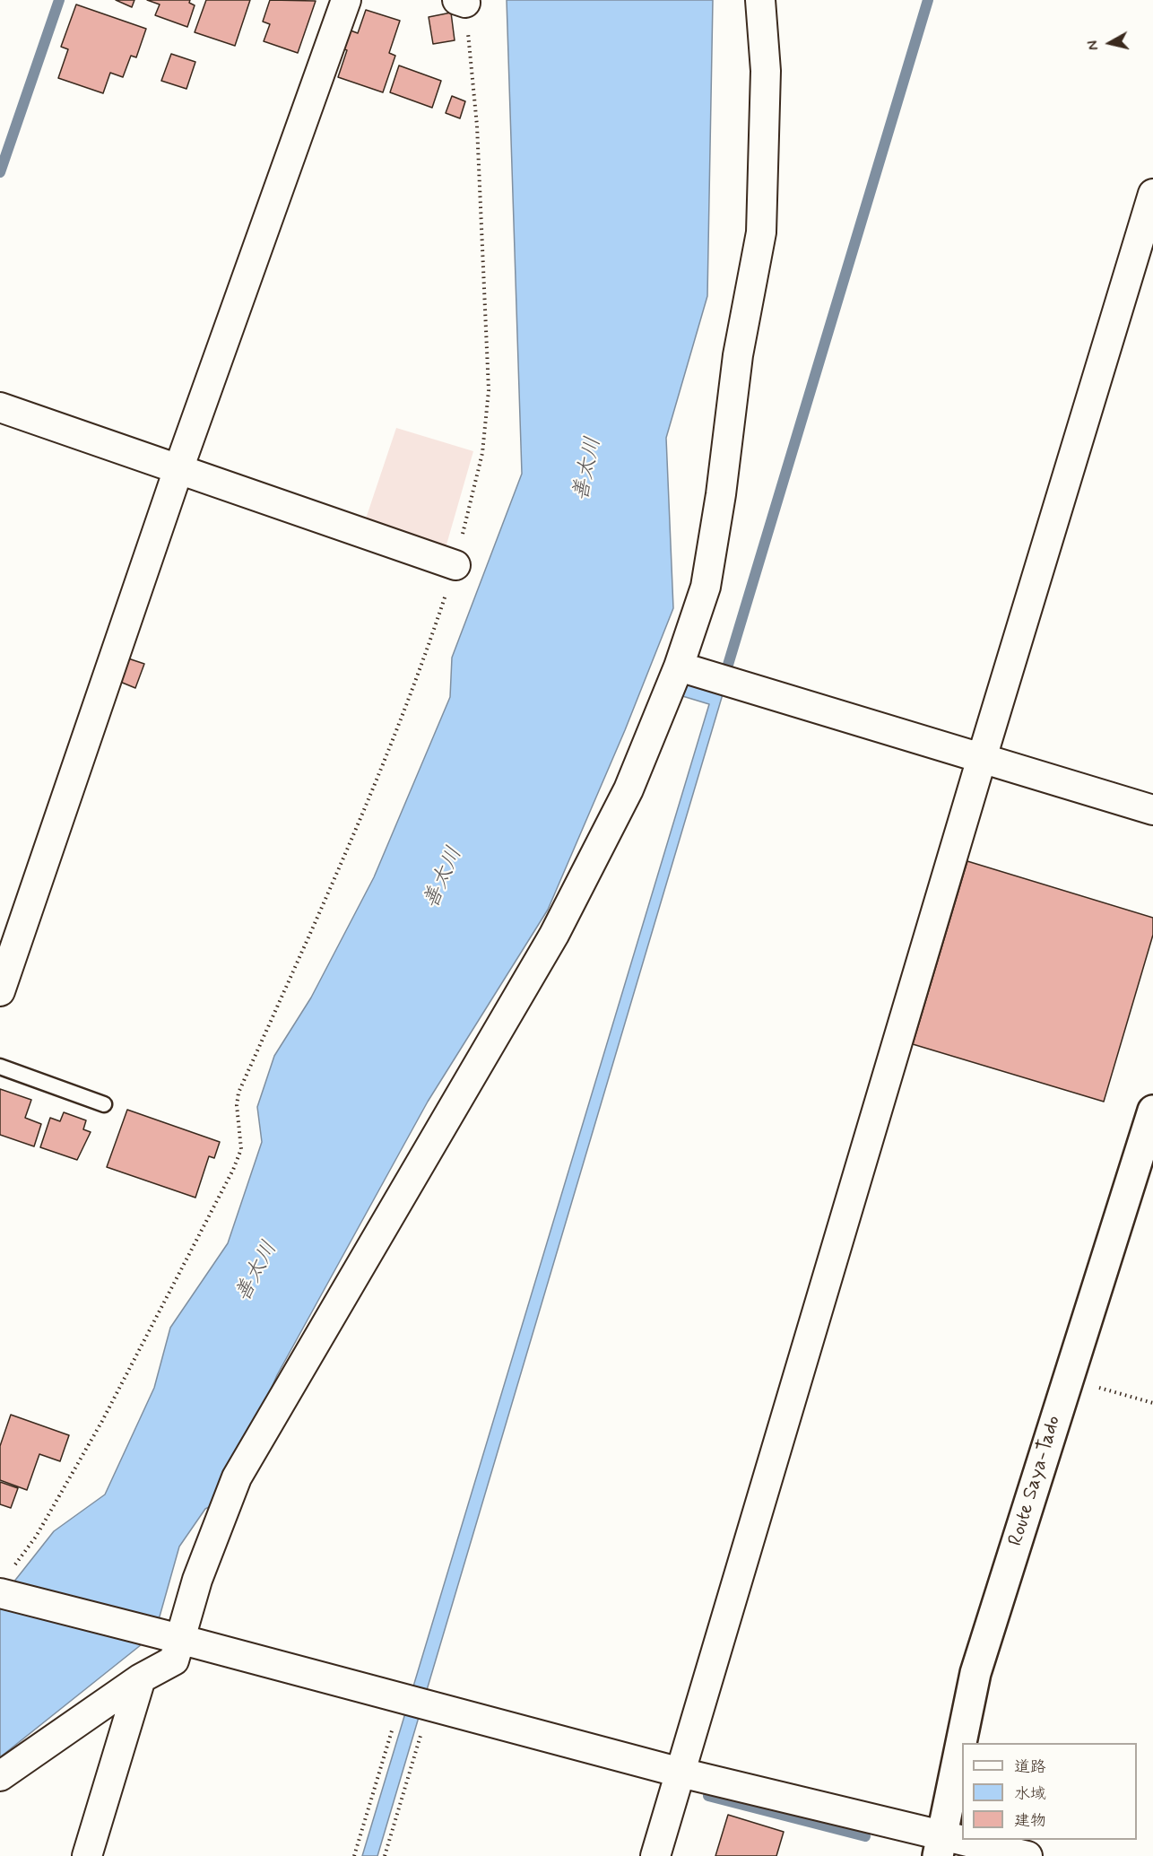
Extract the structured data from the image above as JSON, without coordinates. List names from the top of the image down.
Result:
{
  "streets": {
    "main road": ["Route Saya-Tado"]
  },
  "water": ["善太川"],
  "legend": ["道路", "水域", "建物"],
  "north": "left"
}
